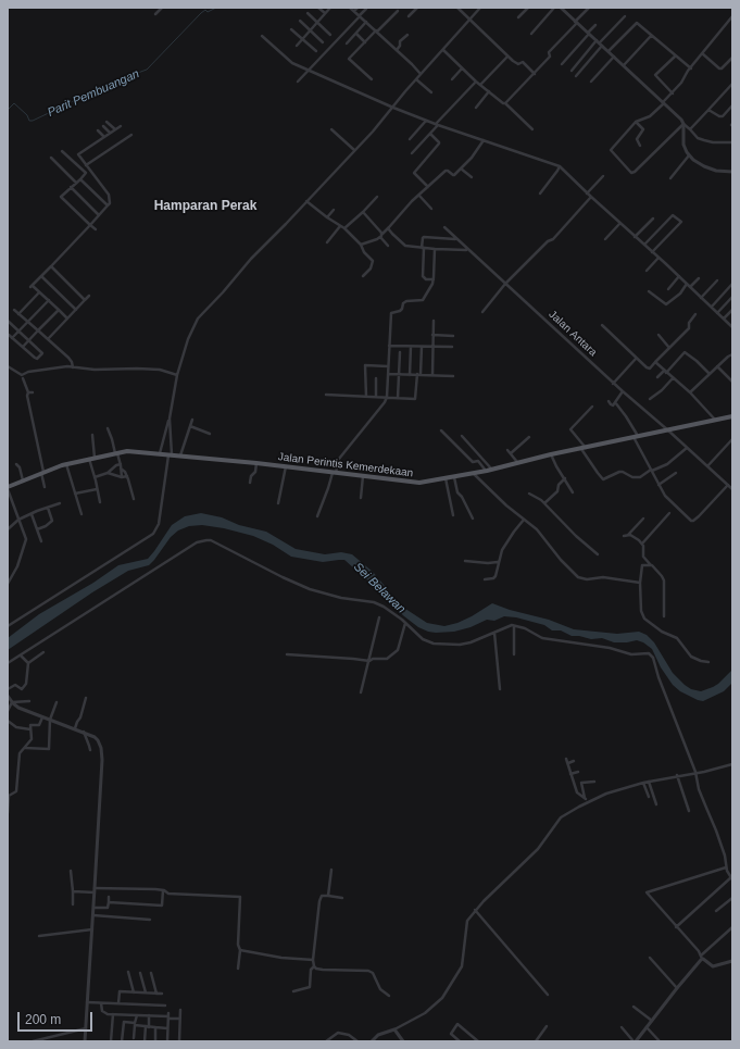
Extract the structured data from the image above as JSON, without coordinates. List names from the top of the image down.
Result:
{
  "streets": {
    "main road": ["Jalan Perintis Kemerdekaan"],
    "street": ["Jalan Antara"]
  },
  "crossings": [
    ["Jalan Antara", "Jalan Perintis Kemerdekaan"]
  ],
  "districts": ["Hamparan Perak"],
  "water": ["Parit Pembuangan", "Sei Belawan"],
  "scale_bar": "200 m"
}
